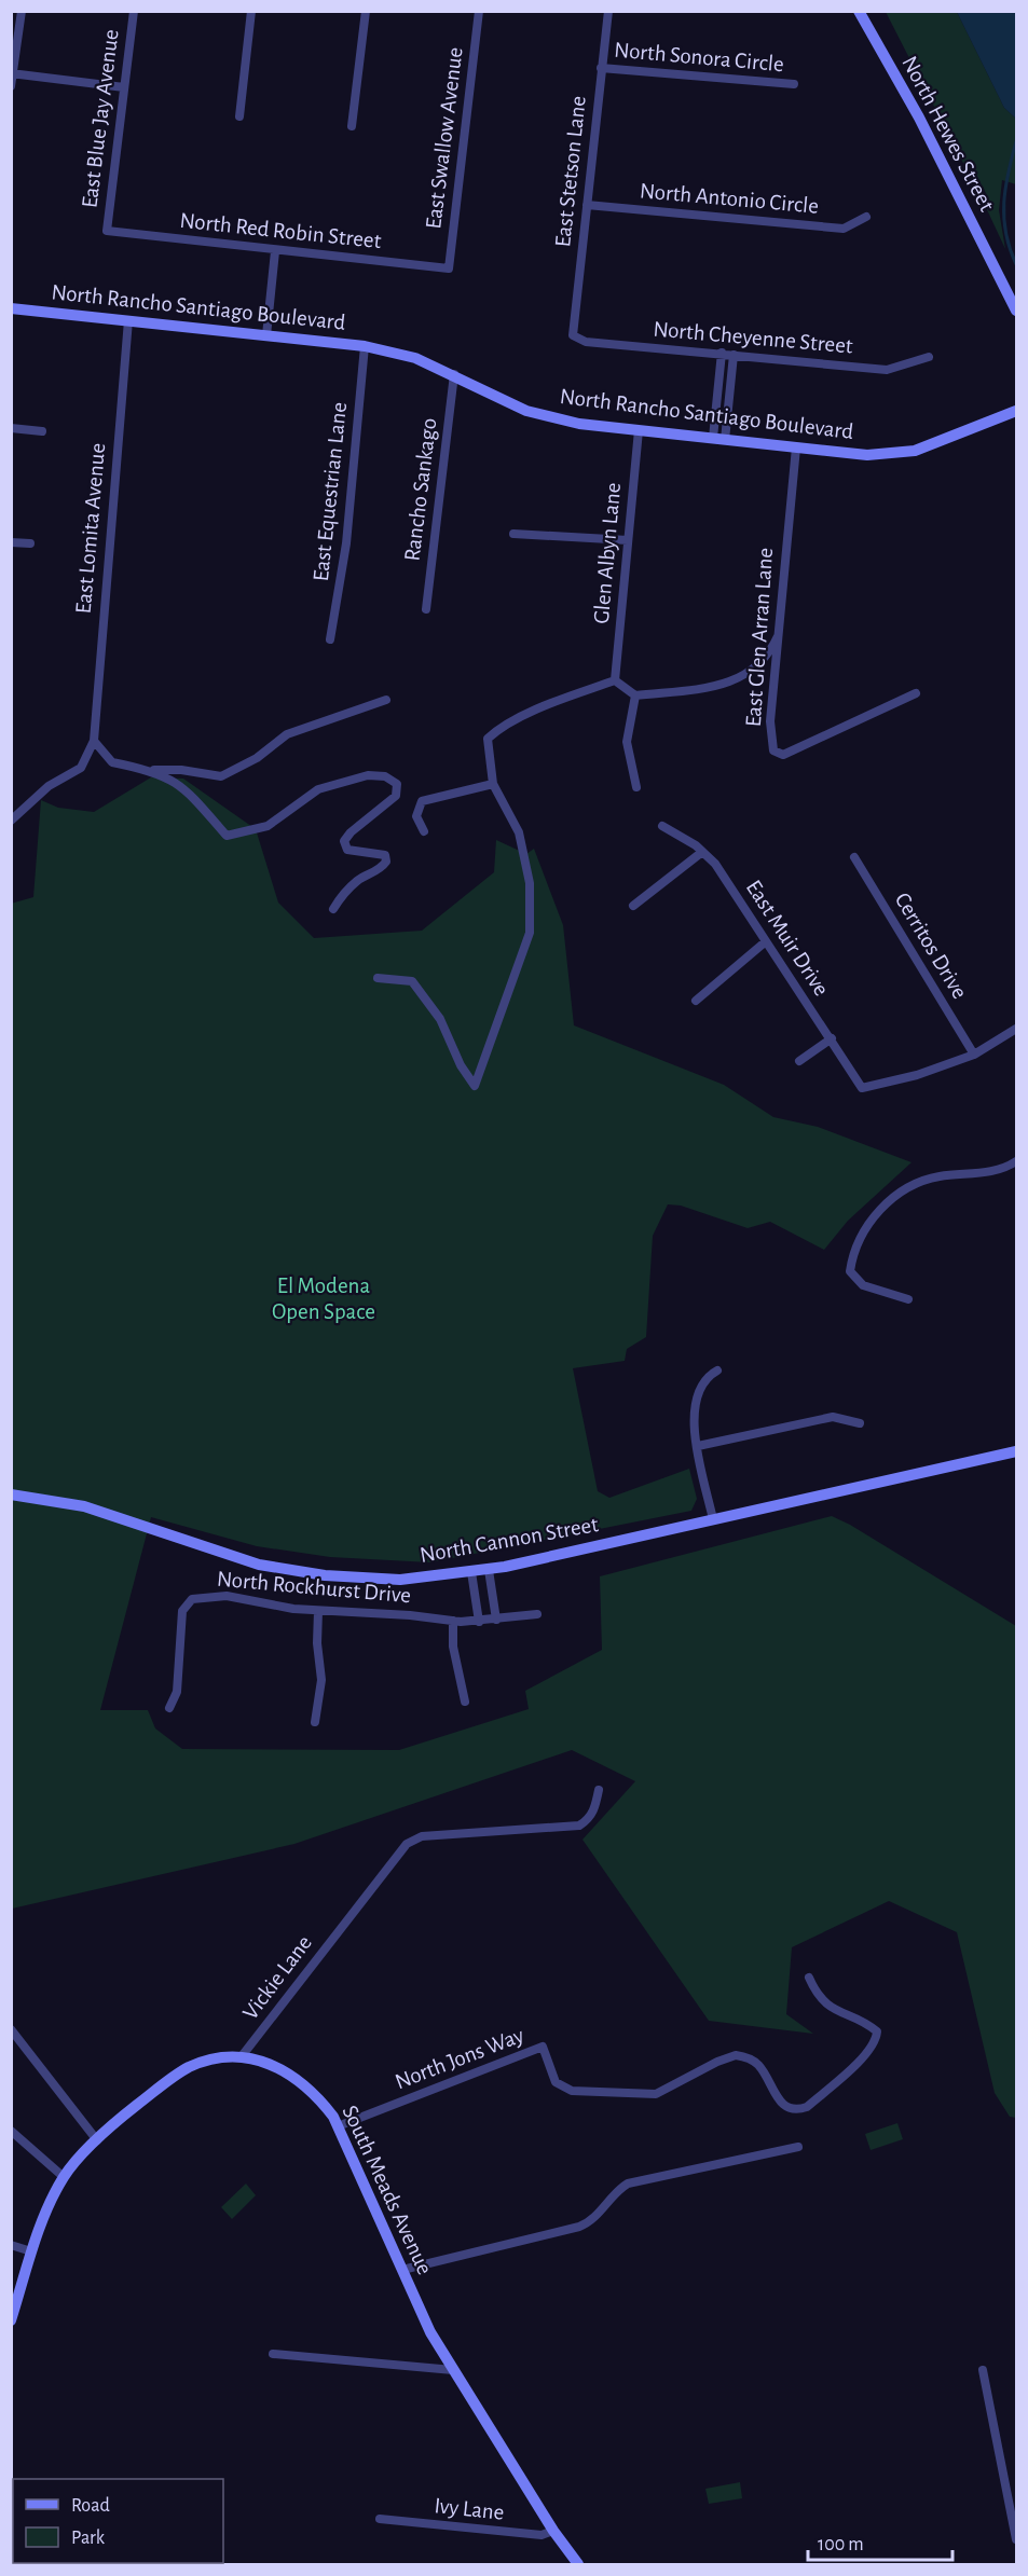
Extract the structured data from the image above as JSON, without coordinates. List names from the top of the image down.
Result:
{
  "streets": {
    "street": [
      "North Sonora Circle",
      "East Blue Jay Avenue",
      "North Hewes Street",
      "East Swallow Avenue",
      "East Stetson Lane",
      "North Antonio Circle",
      "North Red Robin Street",
      "North Rancho Santiago Boulevard",
      "North Cheyenne Street",
      "Rancho Sankago",
      "East Equestrian Lane",
      "East Lomita Avenue",
      "Glen Albyn Lane",
      "East Glen Arran Lane",
      "East Muir Drive",
      "Cerritos Drive",
      "North Cannon Street",
      "North Rockhurst Drive",
      "Vickie Lane",
      "North Jons Way",
      "South Meads Avenue",
      "Ivy Lane"
    ]
  },
  "crossings": [
    ["North Sonora Circle", "East Stetson Lane"],
    ["East Blue Jay Avenue", "North Red Robin Street"],
    ["East Swallow Avenue", "North Red Robin Street"],
    ["East Stetson Lane", "North Antonio Circle"],
    ["East Stetson Lane", "North Cheyenne Street"],
    ["North Rancho Santiago Boulevard", "Rancho Sankago"],
    ["North Rancho Santiago Boulevard", "East Equestrian Lane"],
    ["North Rancho Santiago Boulevard", "East Lomita Avenue"],
    ["North Rancho Santiago Boulevard", "Glen Albyn Lane"],
    ["North Rancho Santiago Boulevard", "East Glen Arran Lane"],
    ["East Muir Drive", "Cerritos Drive"],
    ["Vickie Lane", "South Meads Avenue"],
    ["North Jons Way", "South Meads Avenue"],
    ["South Meads Avenue", "Ivy Lane"]
  ],
  "parks": ["El Modena Open Space"],
  "legend": ["Road", "Park"],
  "scale_bar": "100 m"
}
